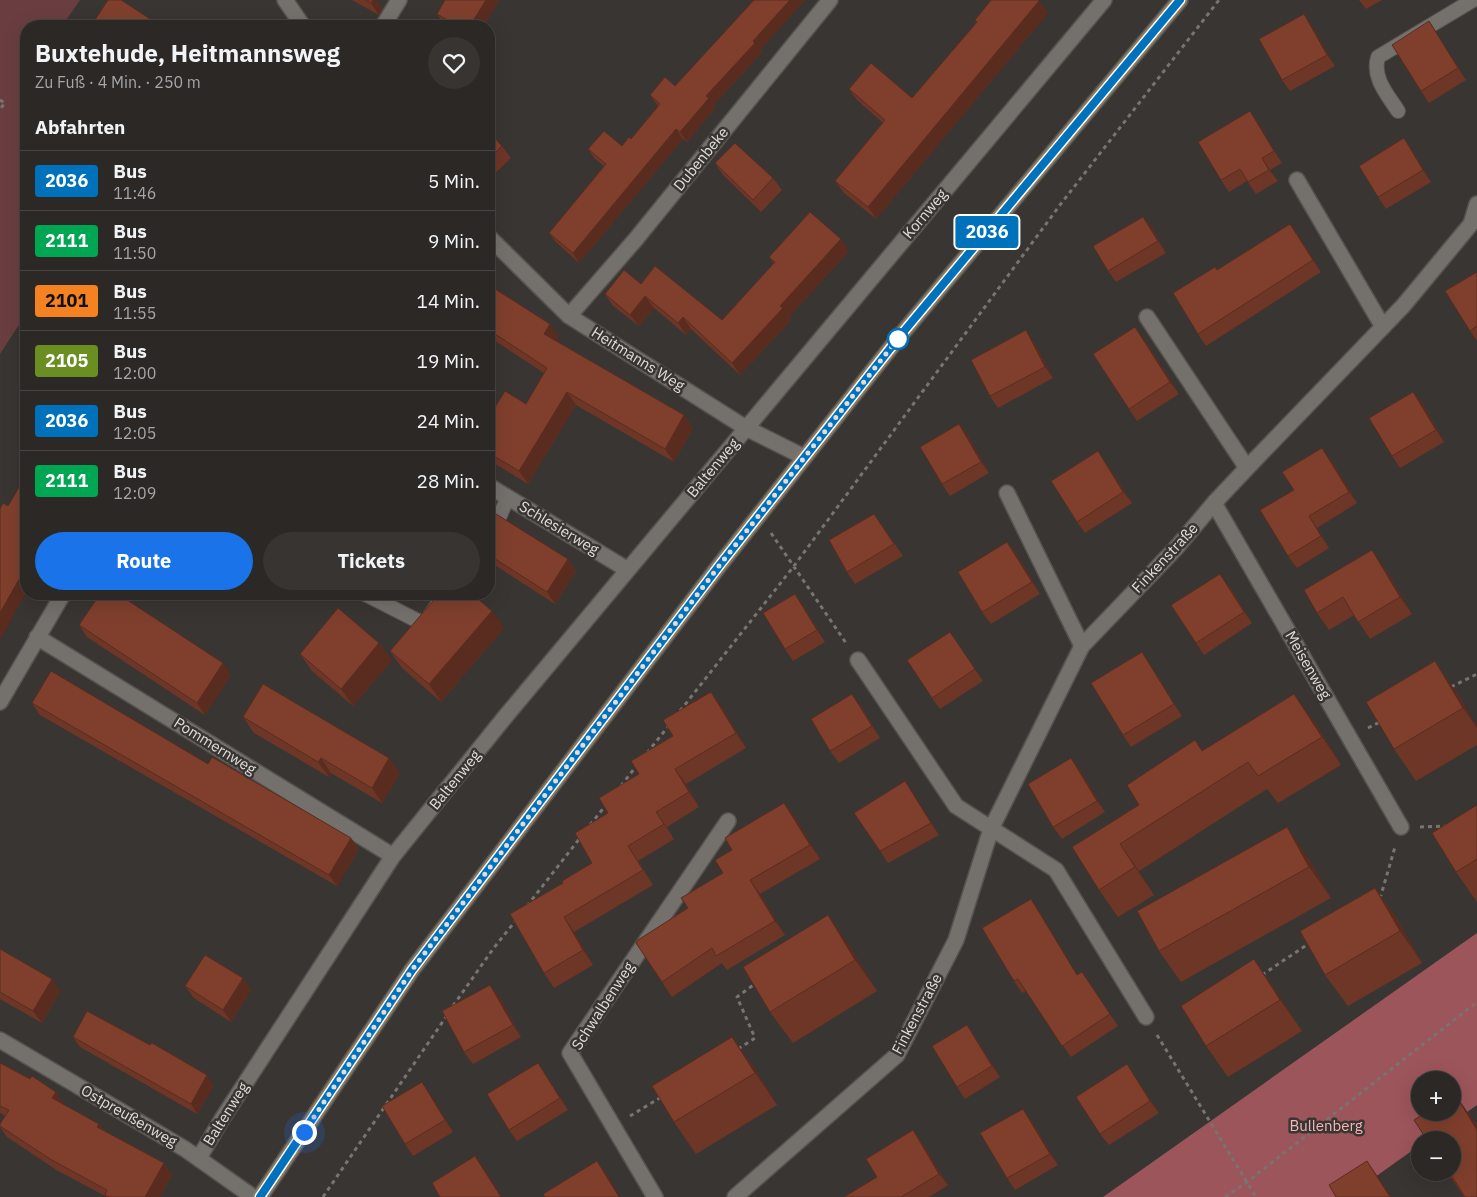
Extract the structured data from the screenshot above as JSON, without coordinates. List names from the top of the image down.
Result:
{
  "streets": {
    "street": [
      "Dubenbeke",
      "Kornweg",
      "Heitmanns Weg",
      "Baltenweg",
      "Schlesierweg",
      "Finkenstraße",
      "Meisenweg",
      "Pommernweg",
      "Schwalbenweg",
      "Ostpreußenweg"
    ]
  },
  "crossings": [
    ["Dubenbeke", "Heitmanns Weg"],
    ["Kornweg", "Heitmanns Weg"],
    ["Kornweg", "Baltenweg"],
    ["Heitmanns Weg", "Baltenweg"],
    ["Baltenweg", "Schlesierweg"],
    ["Baltenweg", "Pommernweg"],
    ["Baltenweg", "Ostpreußenweg"],
    ["Finkenstraße", "Meisenweg"]
  ],
  "parks": ["Bullenberg"],
  "lines": ["bus line 2036"],
  "page": {
    "on_map": "2036",
    "heading": [
      ["Buxtehude, Heitmannsweg", "Zu Fuß · 4 Min. · 250 m"],
      "Abfahrten"
    ],
    "list": [
      {
        "mark": "2036",
        "name": "Bus",
        "note": "11:46",
        "value": "5 Min."
      },
      {
        "mark": "2111",
        "name": "Bus",
        "note": "11:50",
        "value": "9 Min."
      },
      {
        "mark": "2101",
        "name": "Bus",
        "note": "11:55",
        "value": "14 Min."
      },
      {
        "mark": "2105",
        "name": "Bus",
        "note": "12:00",
        "value": "19 Min."
      },
      {
        "mark": "2036",
        "name": "Bus",
        "note": "12:05",
        "value": "24 Min."
      },
      {
        "mark": "2111",
        "name": "Bus",
        "note": "12:09",
        "value": "28 Min."
      }
    ],
    "buttons": ["Route", "Tickets"],
    "map_buttons": ["+", "−"]
  }
}
